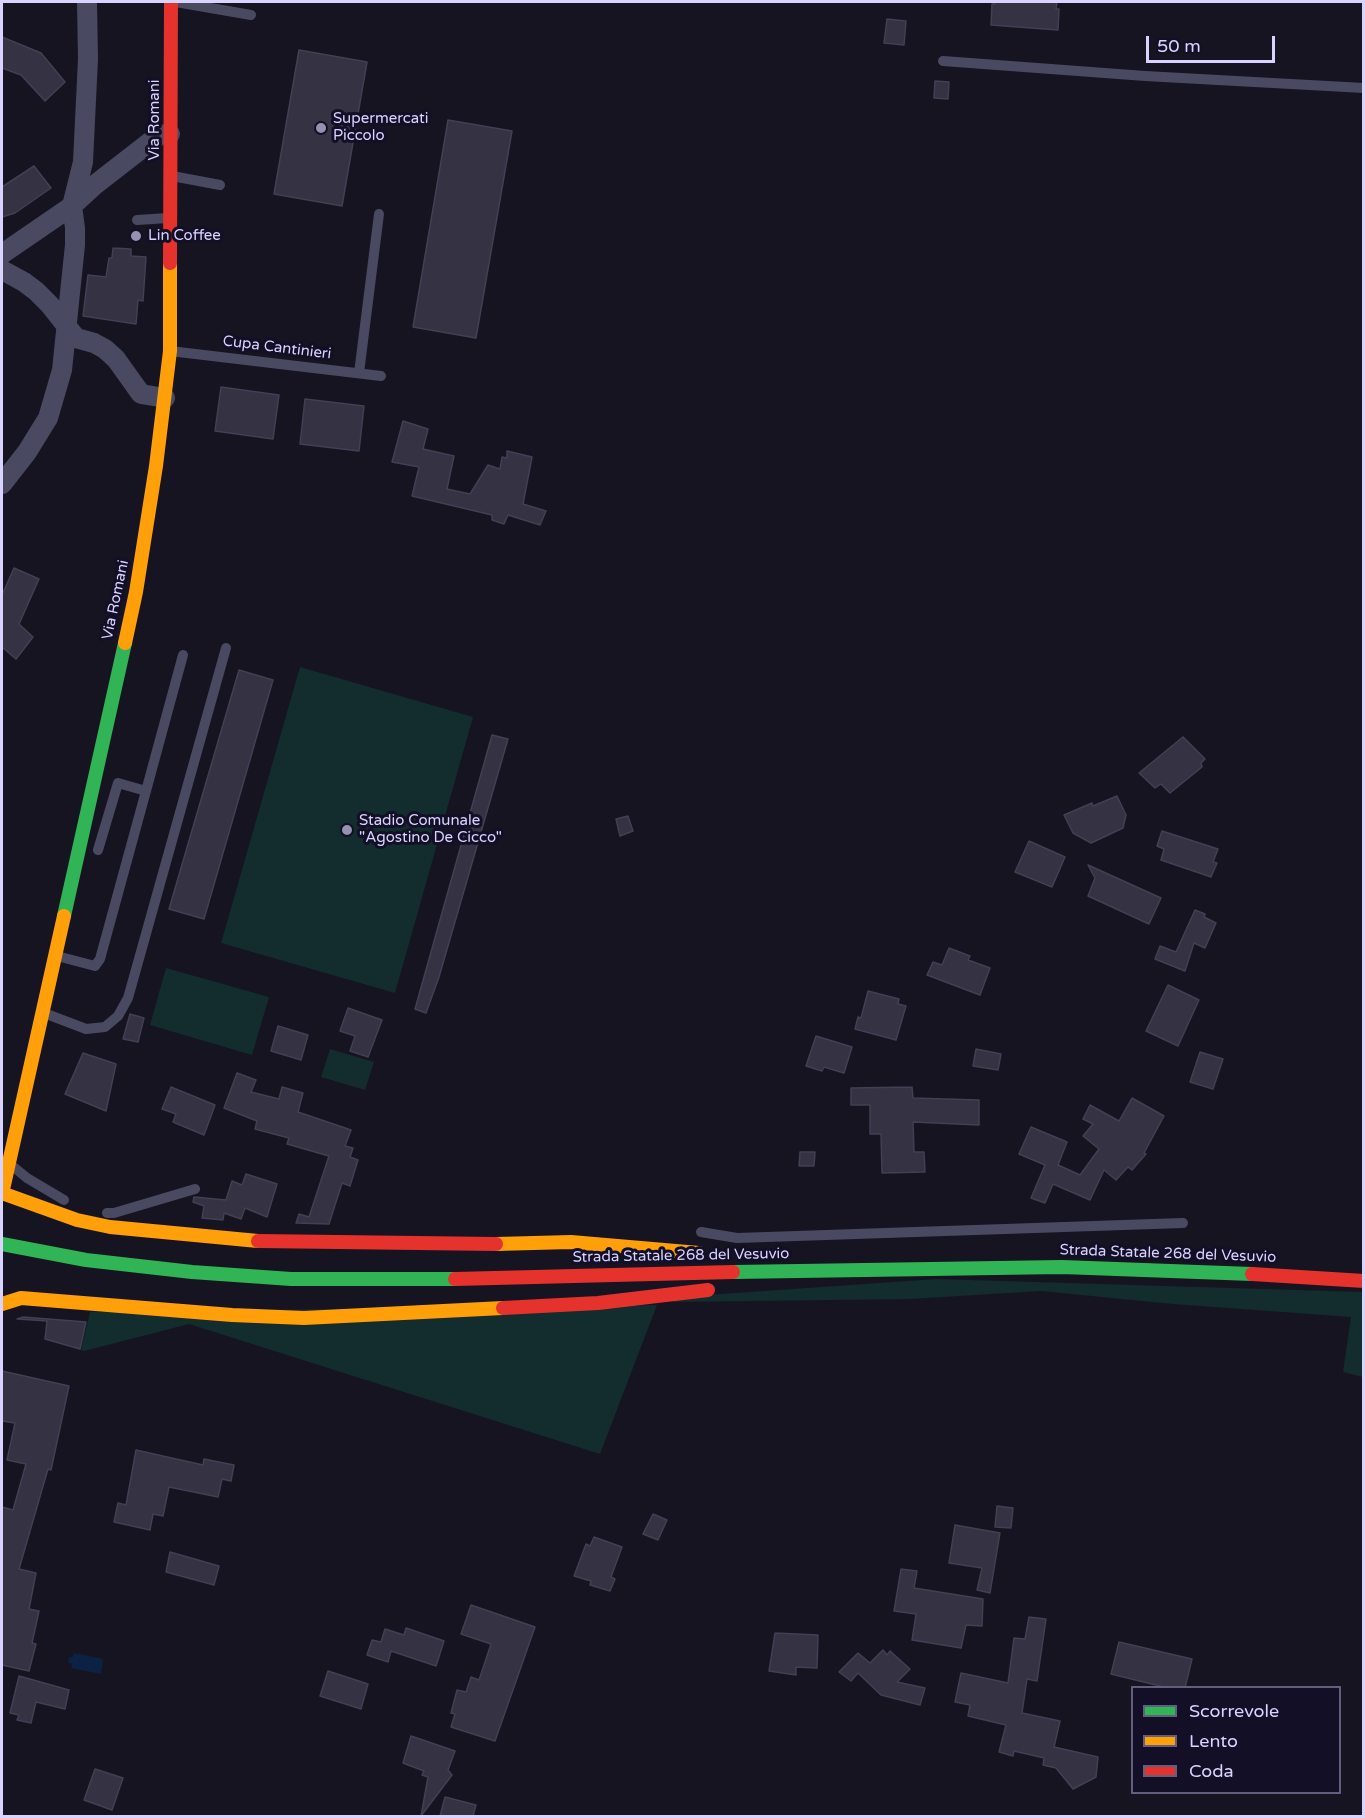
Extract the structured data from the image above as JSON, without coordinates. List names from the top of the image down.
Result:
{
  "streets": {
    "main road": ["Via Romani", "Strada Statale 268 del Vesuvio"],
    "lane": ["Cupa Cantinieri"]
  },
  "crossings": [
    ["Via Romani", "Cupa Cantinieri"]
  ],
  "places": ["Supermercati Piccolo", "Lin Coffee", "Stadio Comunale \"Agostino De Cicco\""],
  "legend": ["Scorrevole", "Lento", "Coda"],
  "scale_bar": "50 m"
}
